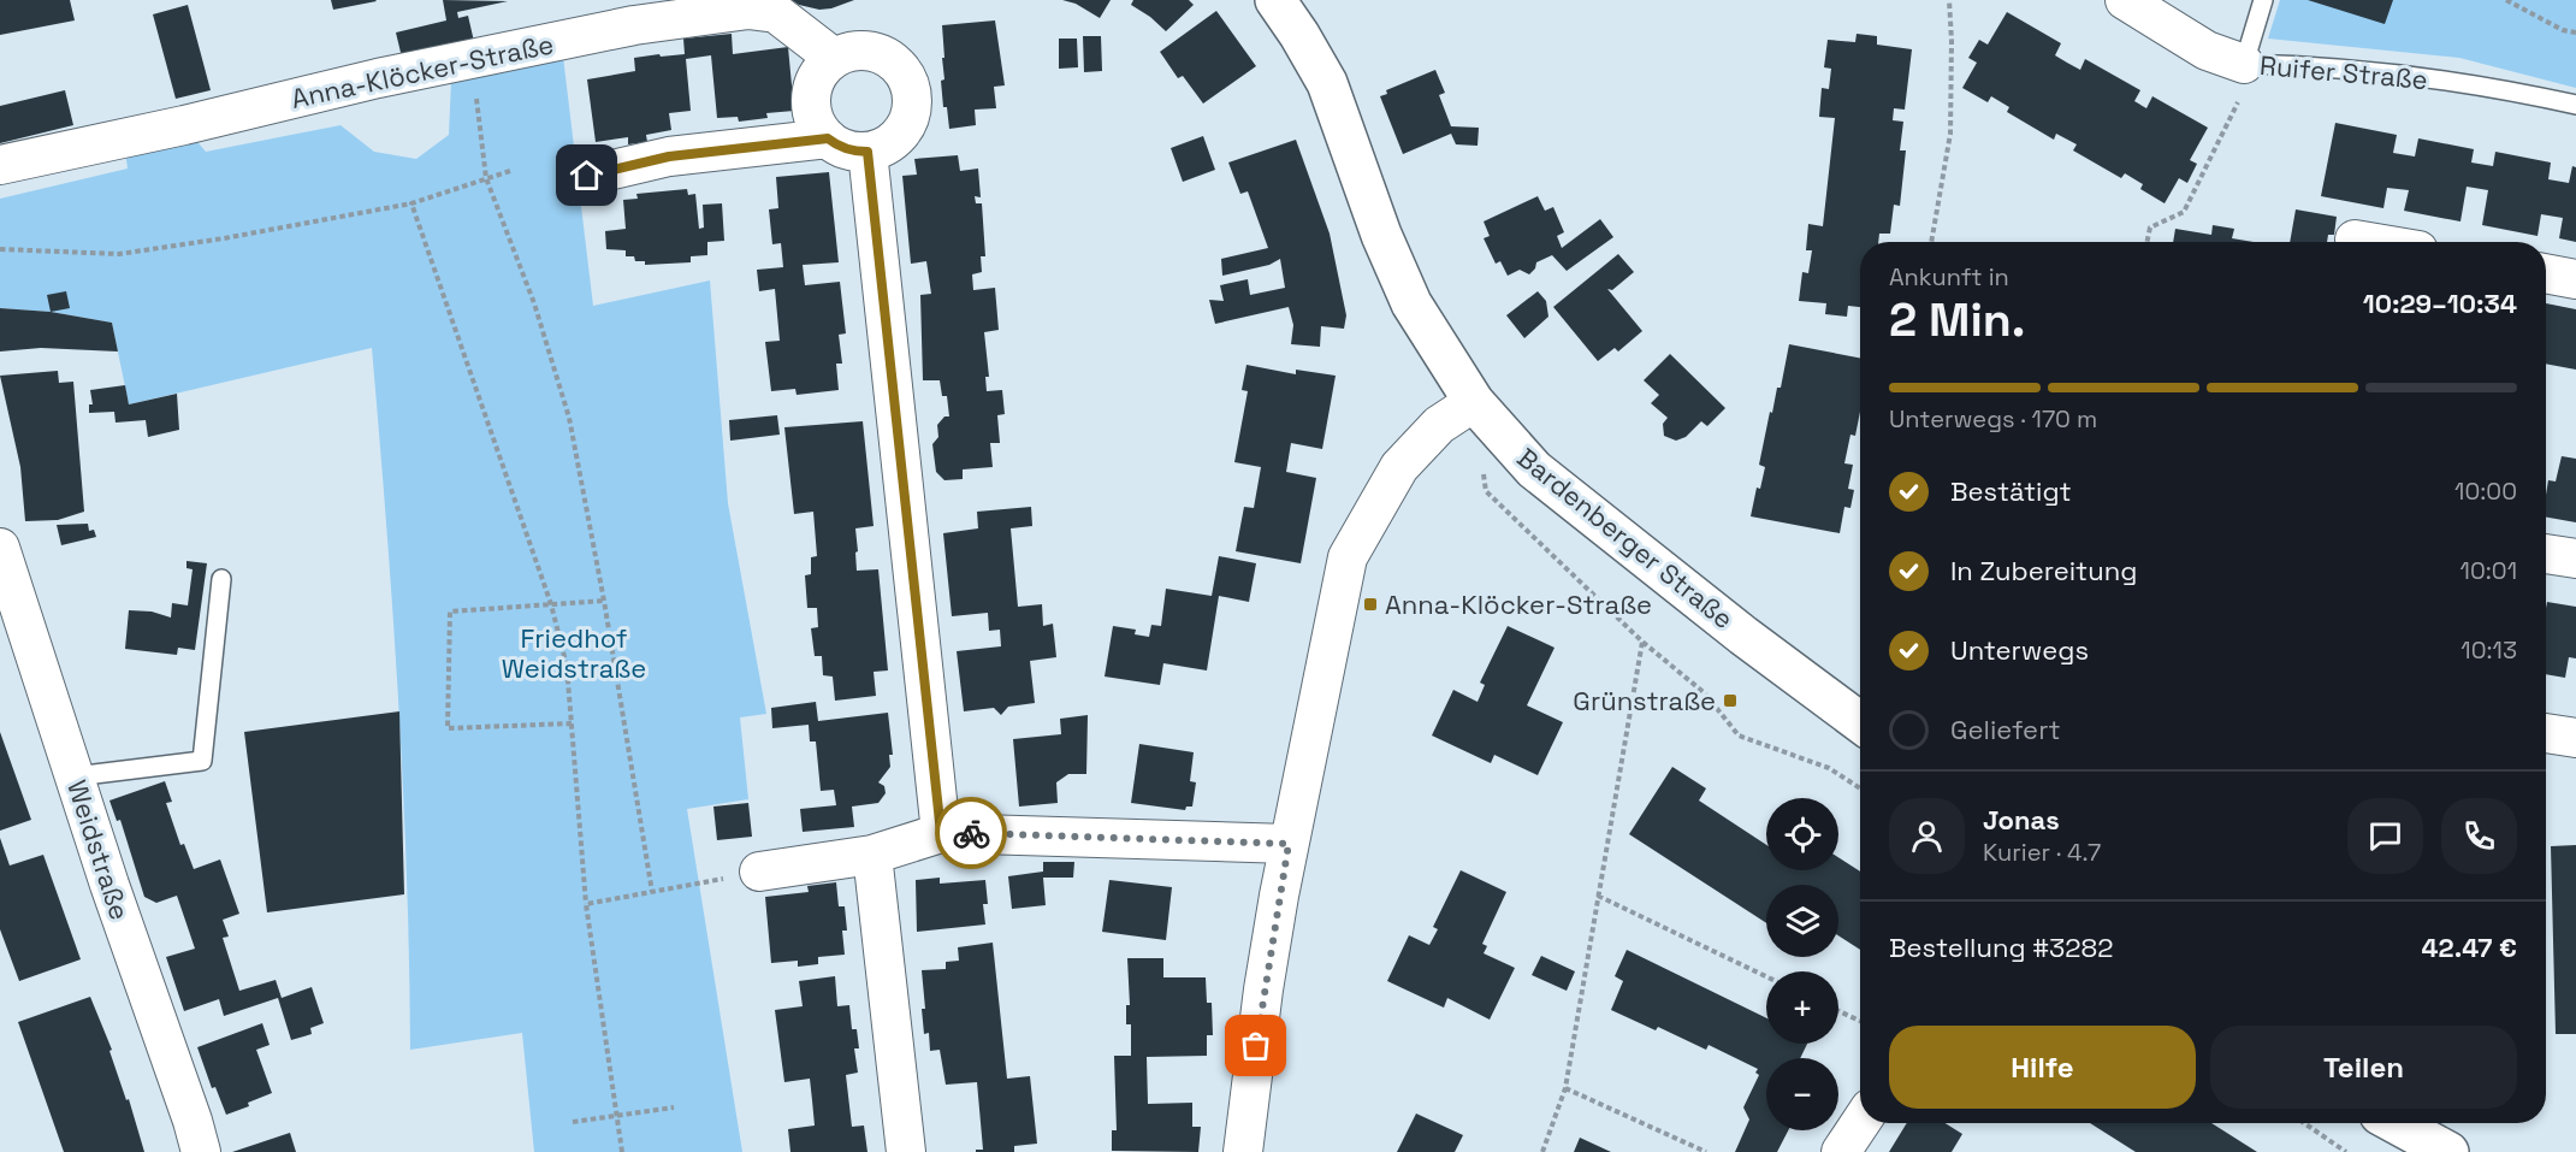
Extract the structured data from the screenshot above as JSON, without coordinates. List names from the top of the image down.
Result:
{
  "streets": {
    "main road": ["Bardenberger Straße"],
    "street": ["Anna-Klöcker-Straße", "Ruifer Straße", "Weidstraße"]
  },
  "parks": ["Friedhof Weidstraße"],
  "places": {
    "transit": ["Anna-Klöcker-Straße", "Grünstraße"]
  },
  "page": {
    "heading": ["2 Min.", "Ankunft in", "10:29–10:34"],
    "panel": [
      "Jonas",
      "Kurier · 4.7",
      "Bestellung #3282",
      "42.47 €"
    ],
    "bar": "Unterwegs · 170 m",
    "list": [
      ["Bestätigt", "10:00"],
      ["In Zubereitung", "10:01"],
      ["Unterwegs", "10:13"],
      "Geliefert"
    ],
    "map_buttons": ["+", "−"],
    "buttons": ["Hilfe", "Teilen"]
  }
}
